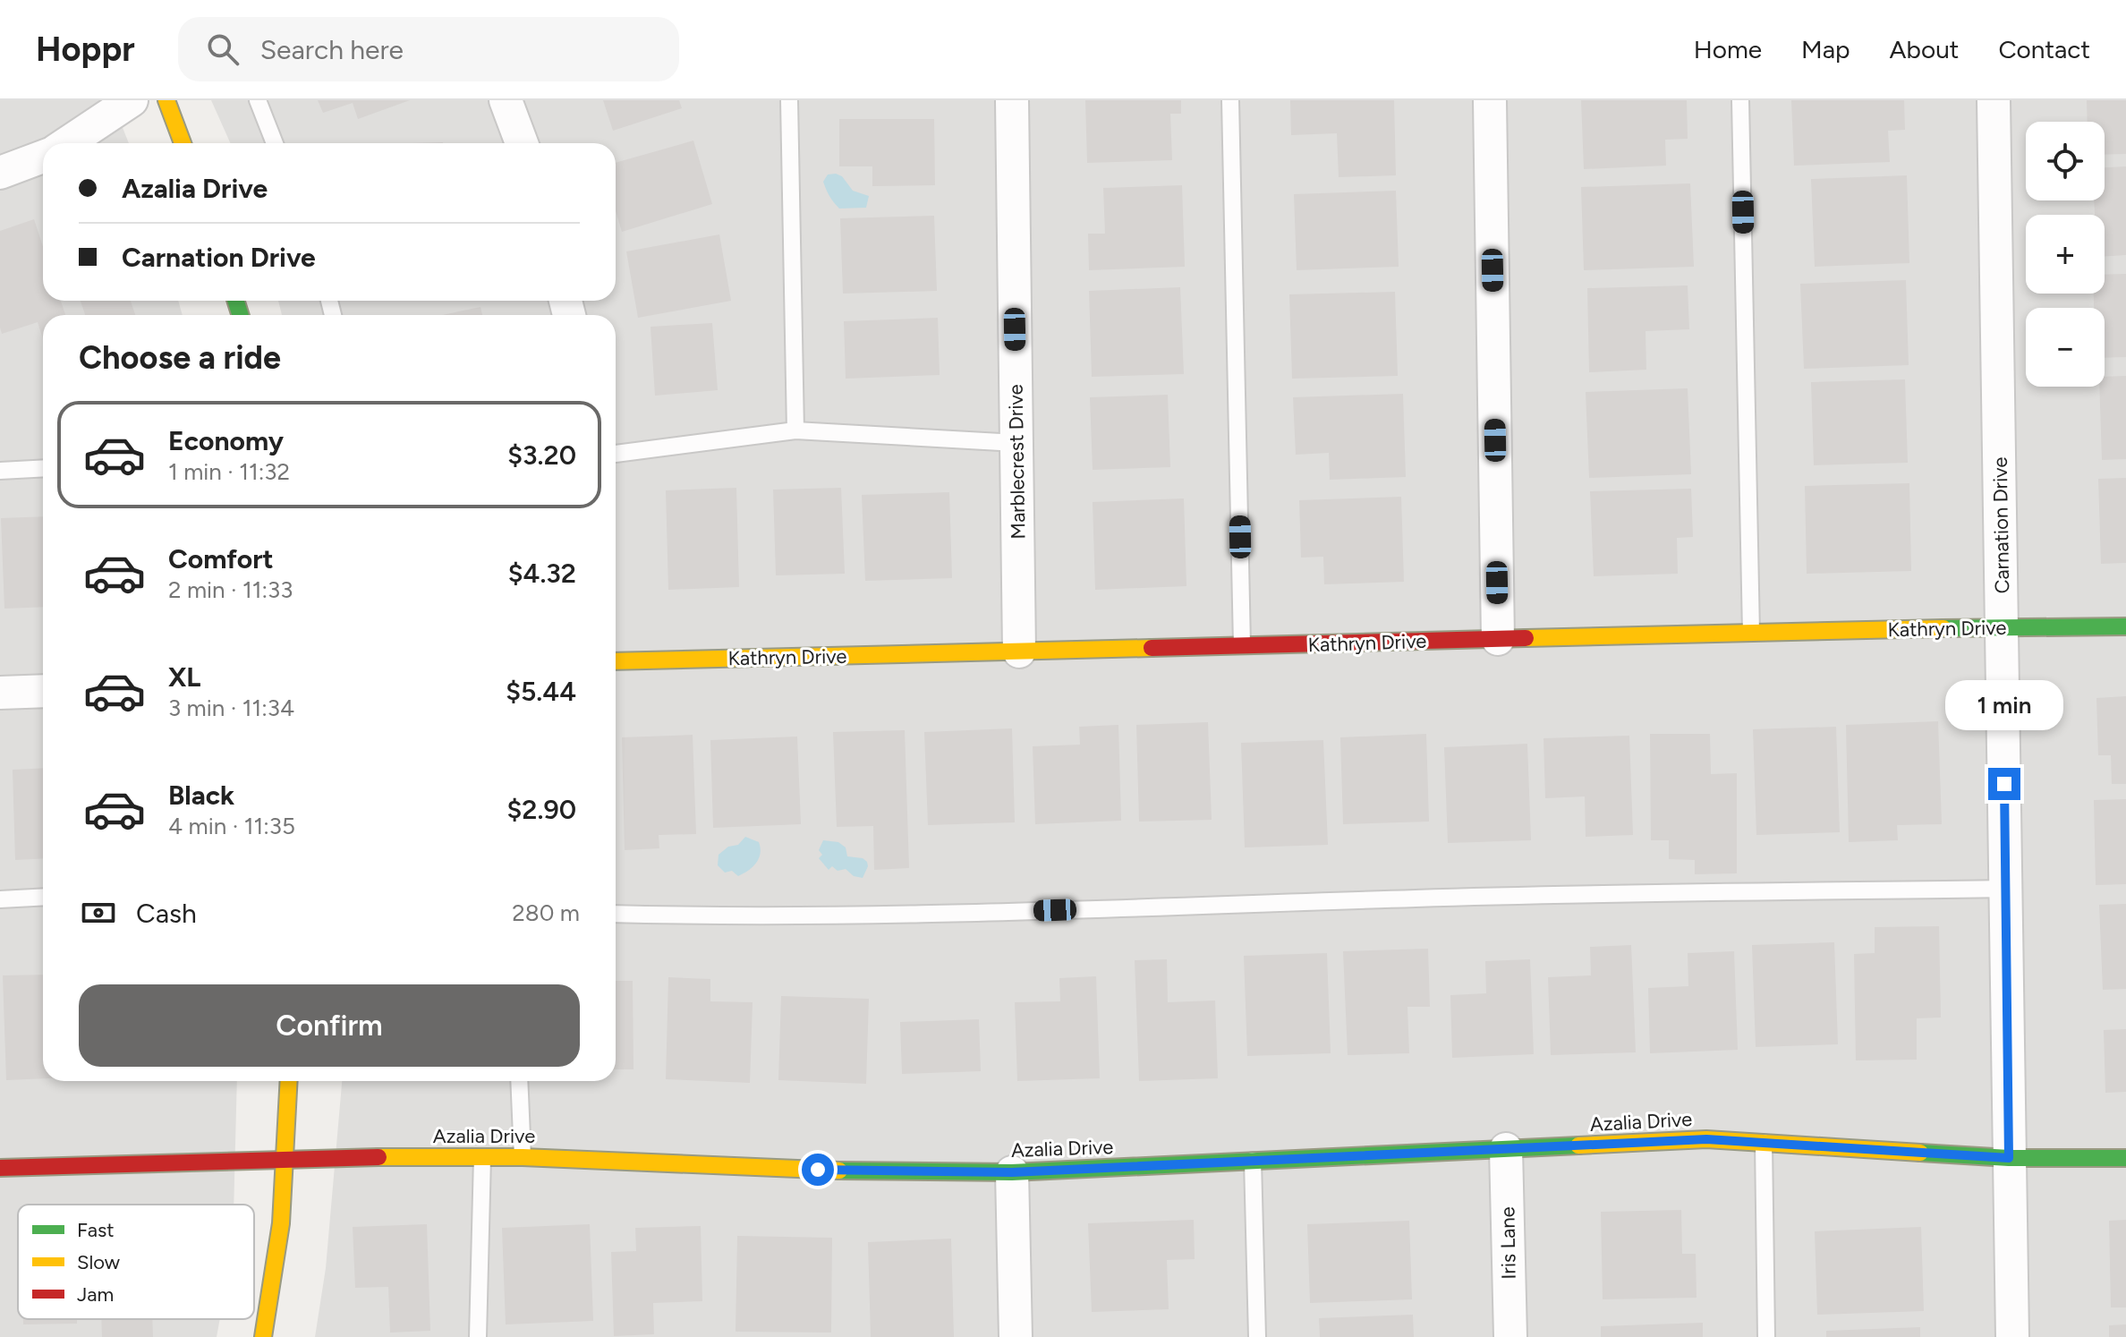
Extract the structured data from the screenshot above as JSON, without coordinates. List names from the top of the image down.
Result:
{
  "streets": {
    "street": [
      "Marblecrest Drive",
      "Carnation Drive",
      "Kathryn Drive",
      "Azalia Drive",
      "Iris Lane"
    ]
  },
  "crossings": [
    ["Marblecrest Drive", "Kathryn Drive"],
    ["Carnation Drive", "Kathryn Drive"],
    ["Carnation Drive", "Azalia Drive"],
    ["Azalia Drive", "Iris Lane"]
  ],
  "legend": ["Fast", "Slow", "Jam"],
  "page": {
    "header": "Hoppr",
    "search": "Search here",
    "nav": [
      "Home",
      "Map",
      "About",
      "Contact"
    ],
    "map_buttons": ["+", "−"],
    "banner": ["Azalia Drive", "Carnation Drive"],
    "heading": "Choose a ride",
    "list": [
      {
        "name": "Economy",
        "note": "1 min · 11:32",
        "value": "$3.20"
      },
      {
        "name": "Comfort",
        "note": "2 min · 11:33",
        "value": "$4.32"
      },
      {
        "name": "XL",
        "note": "3 min · 11:34",
        "value": "$5.44"
      },
      {
        "name": "Black",
        "note": "4 min · 11:35",
        "value": "$2.90"
      }
    ],
    "bubble": "1 min",
    "pay": ["Cash", "280 m"],
    "buttons": "Confirm"
  }
}
